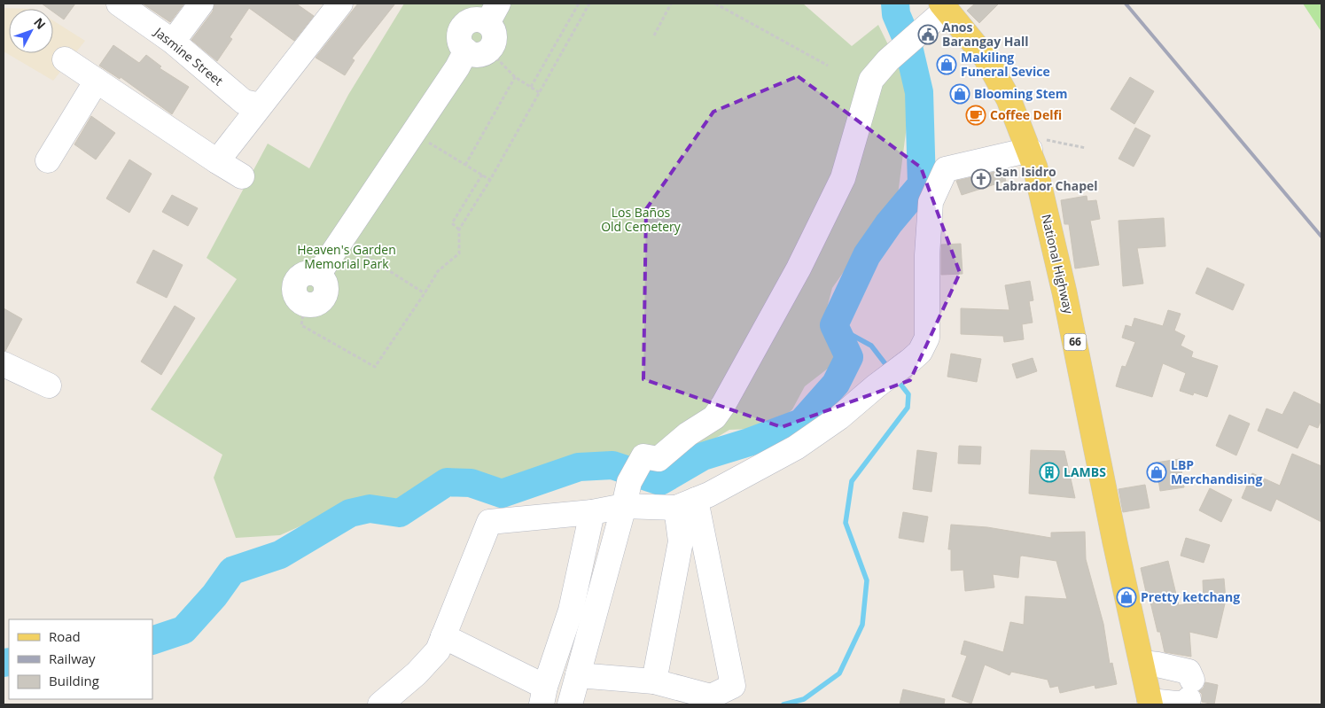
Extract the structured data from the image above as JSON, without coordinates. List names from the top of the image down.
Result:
{
  "streets": {
    "main road": ["National Highway", "66"],
    "street": ["Jasmine Street"]
  },
  "parks": ["Los Baños Old Cemetery", "Heaven's Garden Memorial Park"],
  "places": {
    "public building": ["Anos Barangay Hall"],
    "shop": [
      "Makiling Funeral Sevice",
      "Blooming Stem",
      "LBP Merchandising",
      "Pretty ketchang"
    ],
    "cafe": ["Coffee Delfi"],
    "church": ["San Isidro Labrador Chapel"],
    "building": ["LAMBS"]
  },
  "legend": ["Road", "Railway", "Building"],
  "north": "top right"
}
